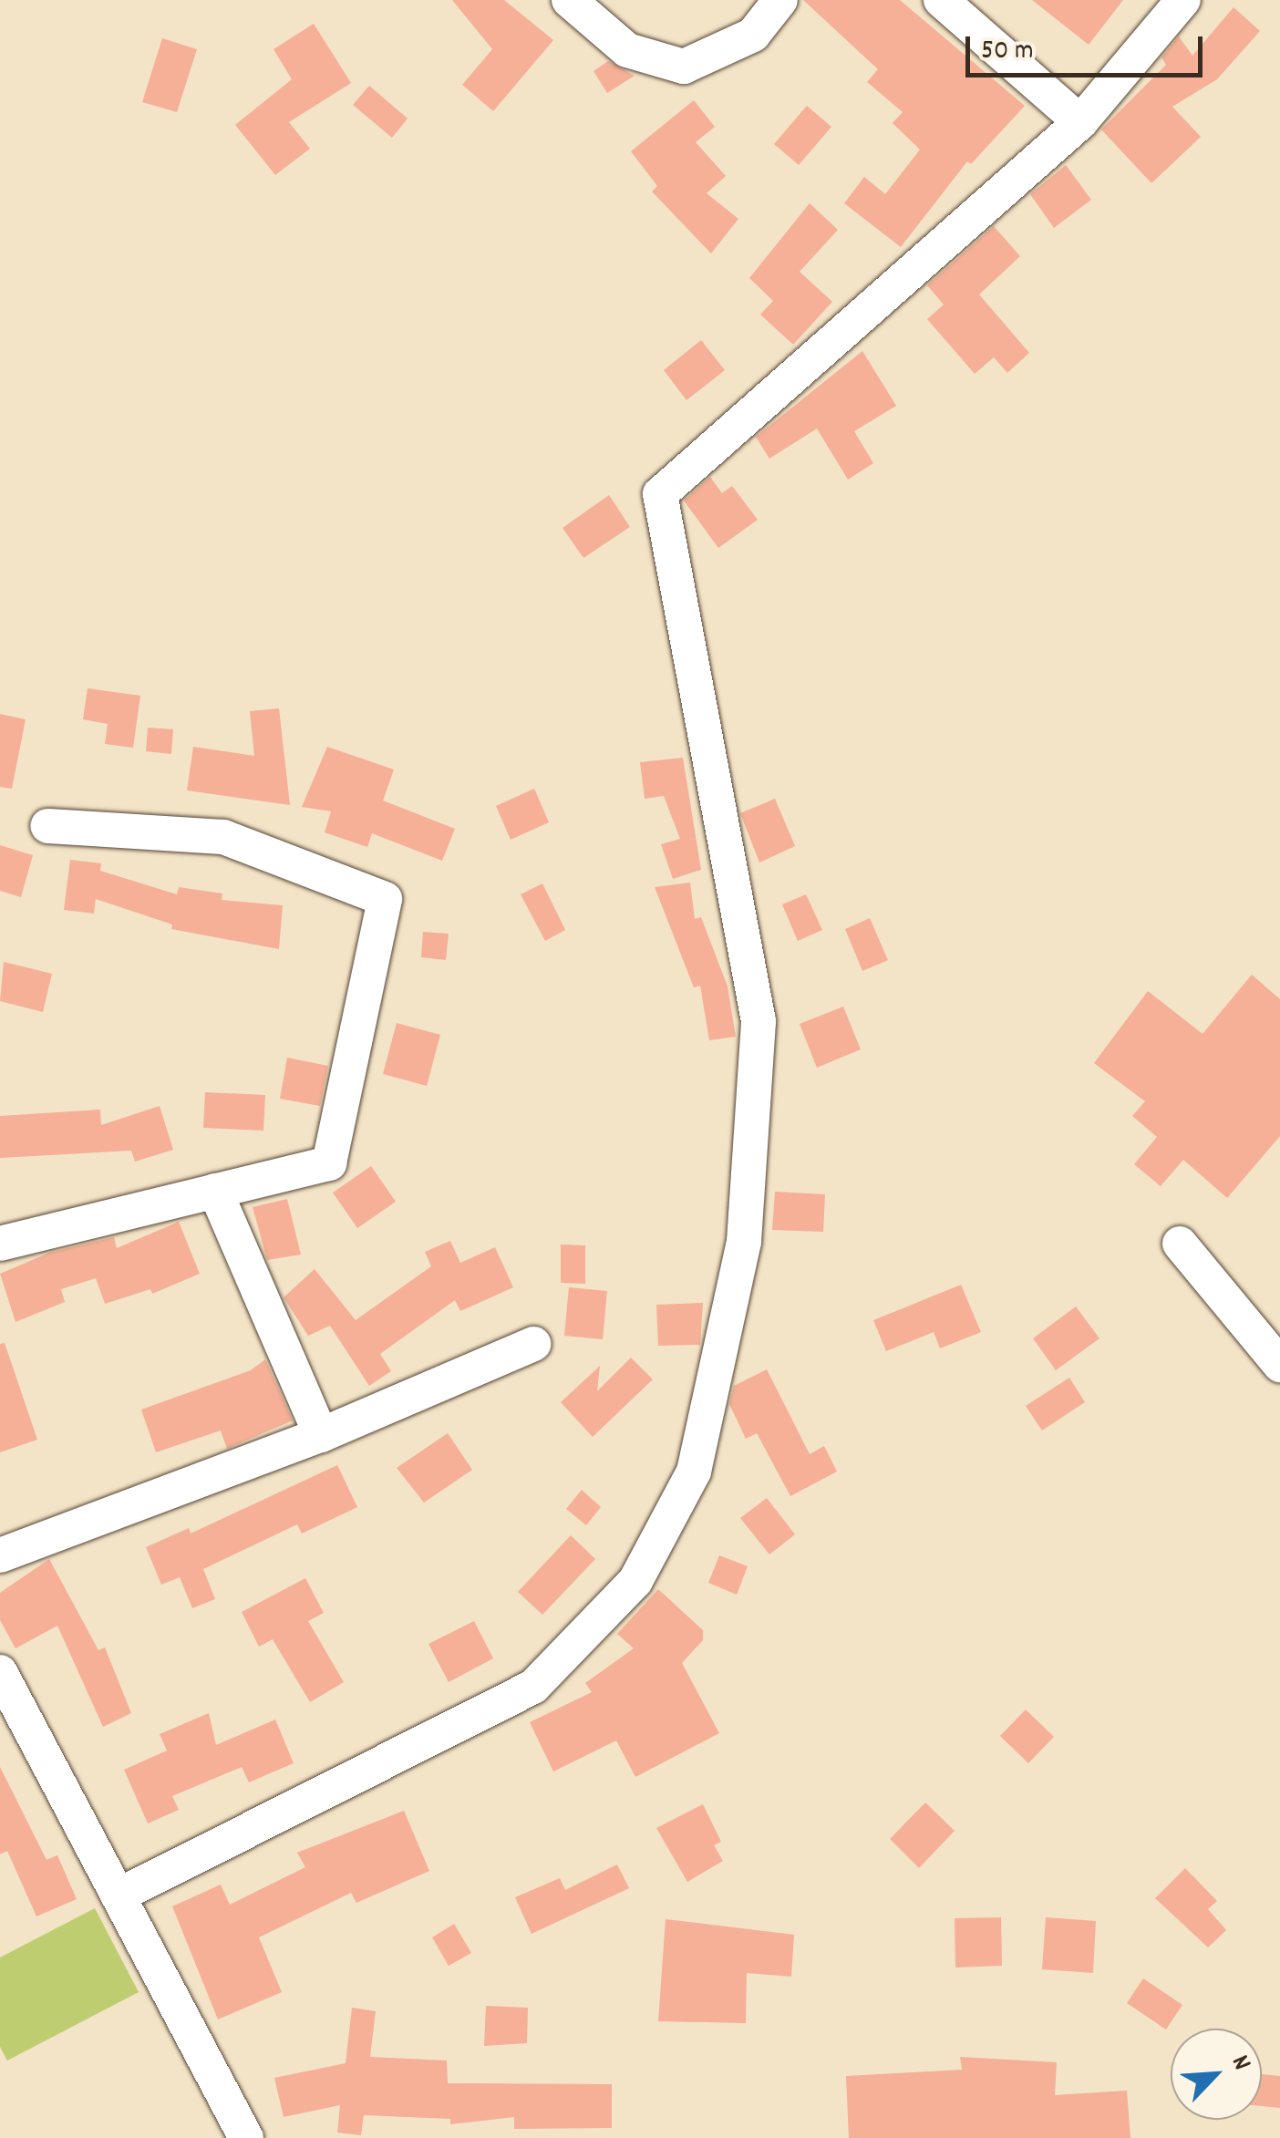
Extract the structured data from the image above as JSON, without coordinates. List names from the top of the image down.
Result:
{
  "scale_bar": "50 m",
  "north": "top right"
}
